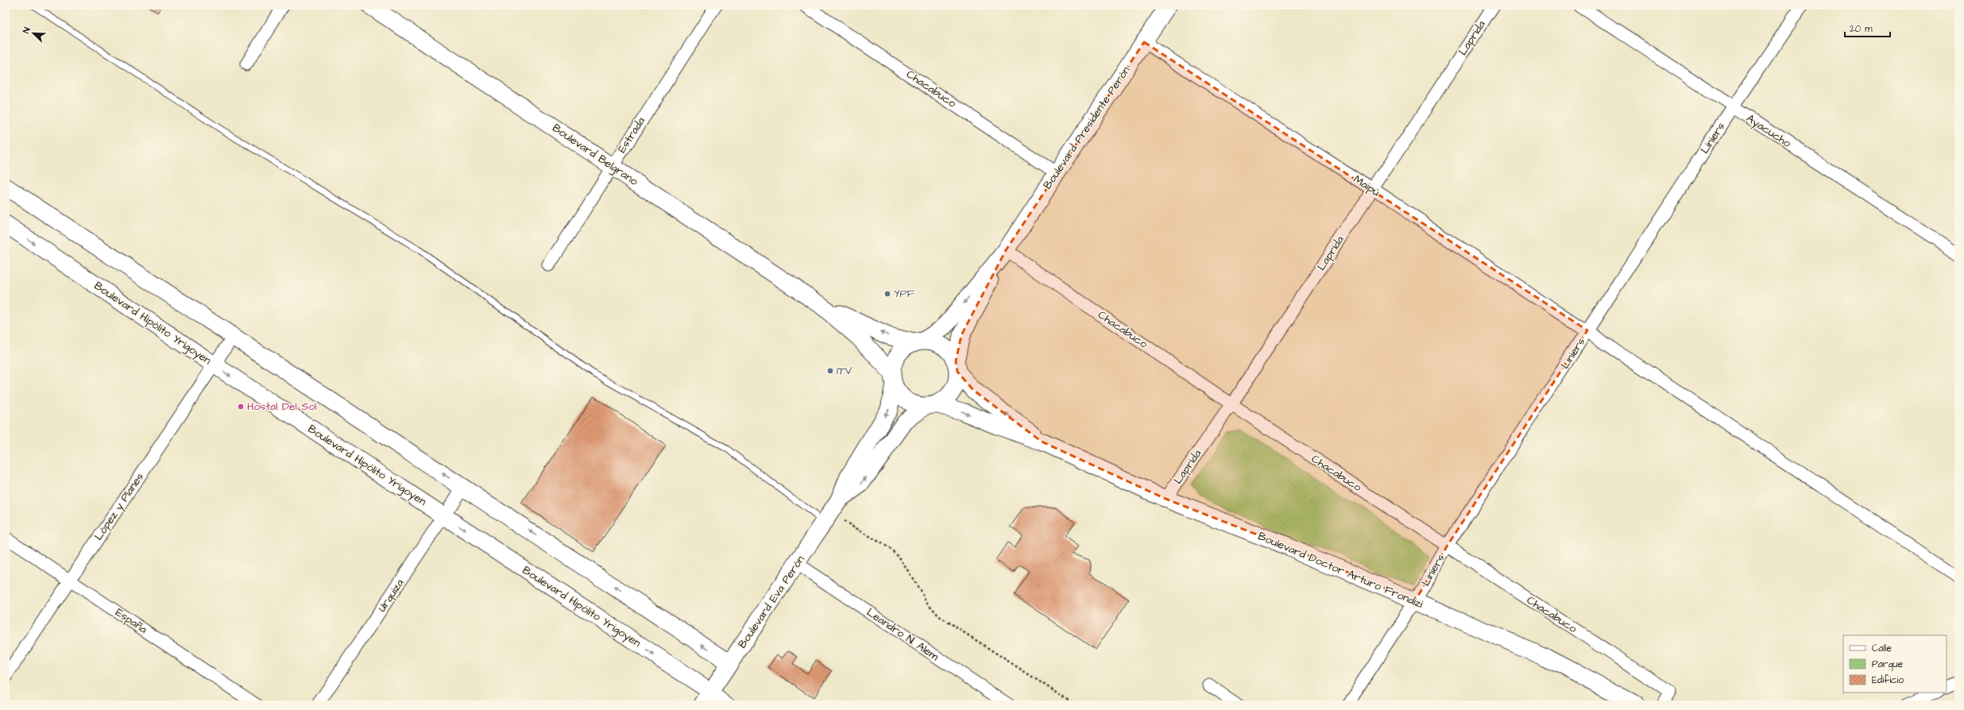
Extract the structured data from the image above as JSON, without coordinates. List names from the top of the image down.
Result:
{
  "streets": {
    "street": [
      "Laprida",
      "Chacabuco",
      "Boulevard Presidente Perón",
      "Ayacucho",
      "Estrada",
      "Liniers",
      "Boulevard Belgrano",
      "Maipú",
      "Boulevard Hipólito Yrigoyen",
      "López y Planes",
      "Boulevard Doctor Arturo Frondizi",
      "Urquiza",
      "Boulevard Eva Perón",
      "España",
      "Leandro N. Alem"
    ]
  },
  "crossings": [
    ["Laprida", "Chacabuco"],
    ["Laprida", "Maipú"],
    ["Laprida", "Boulevard Doctor Arturo Frondizi"],
    ["Chacabuco", "Boulevard Presidente Perón"],
    ["Chacabuco", "Liniers"],
    ["Boulevard Presidente Perón", "Boulevard Belgrano"],
    ["Boulevard Presidente Perón", "Maipú"],
    ["Boulevard Presidente Perón", "Boulevard Doctor Arturo Frondizi"],
    ["Boulevard Presidente Perón", "Boulevard Eva Perón"],
    ["Ayacucho", "Liniers"],
    ["Estrada", "Boulevard Belgrano"],
    ["Liniers", "Maipú"],
    ["Liniers", "Boulevard Doctor Arturo Frondizi"],
    ["Boulevard Belgrano", "Boulevard Doctor Arturo Frondizi"],
    ["Boulevard Hipólito Yrigoyen", "López y Planes"],
    ["Boulevard Hipólito Yrigoyen", "Urquiza"],
    ["Boulevard Hipólito Yrigoyen", "Boulevard Eva Perón"],
    ["López y Planes", "España"],
    ["Boulevard Eva Perón", "Leandro N. Alem"]
  ],
  "places": ["YPF", "ITV", "Hostal Del Sol"],
  "legend": ["Calle", "Parque", "Edificio"],
  "scale_bar": "20 m",
  "north": "top left"
}
